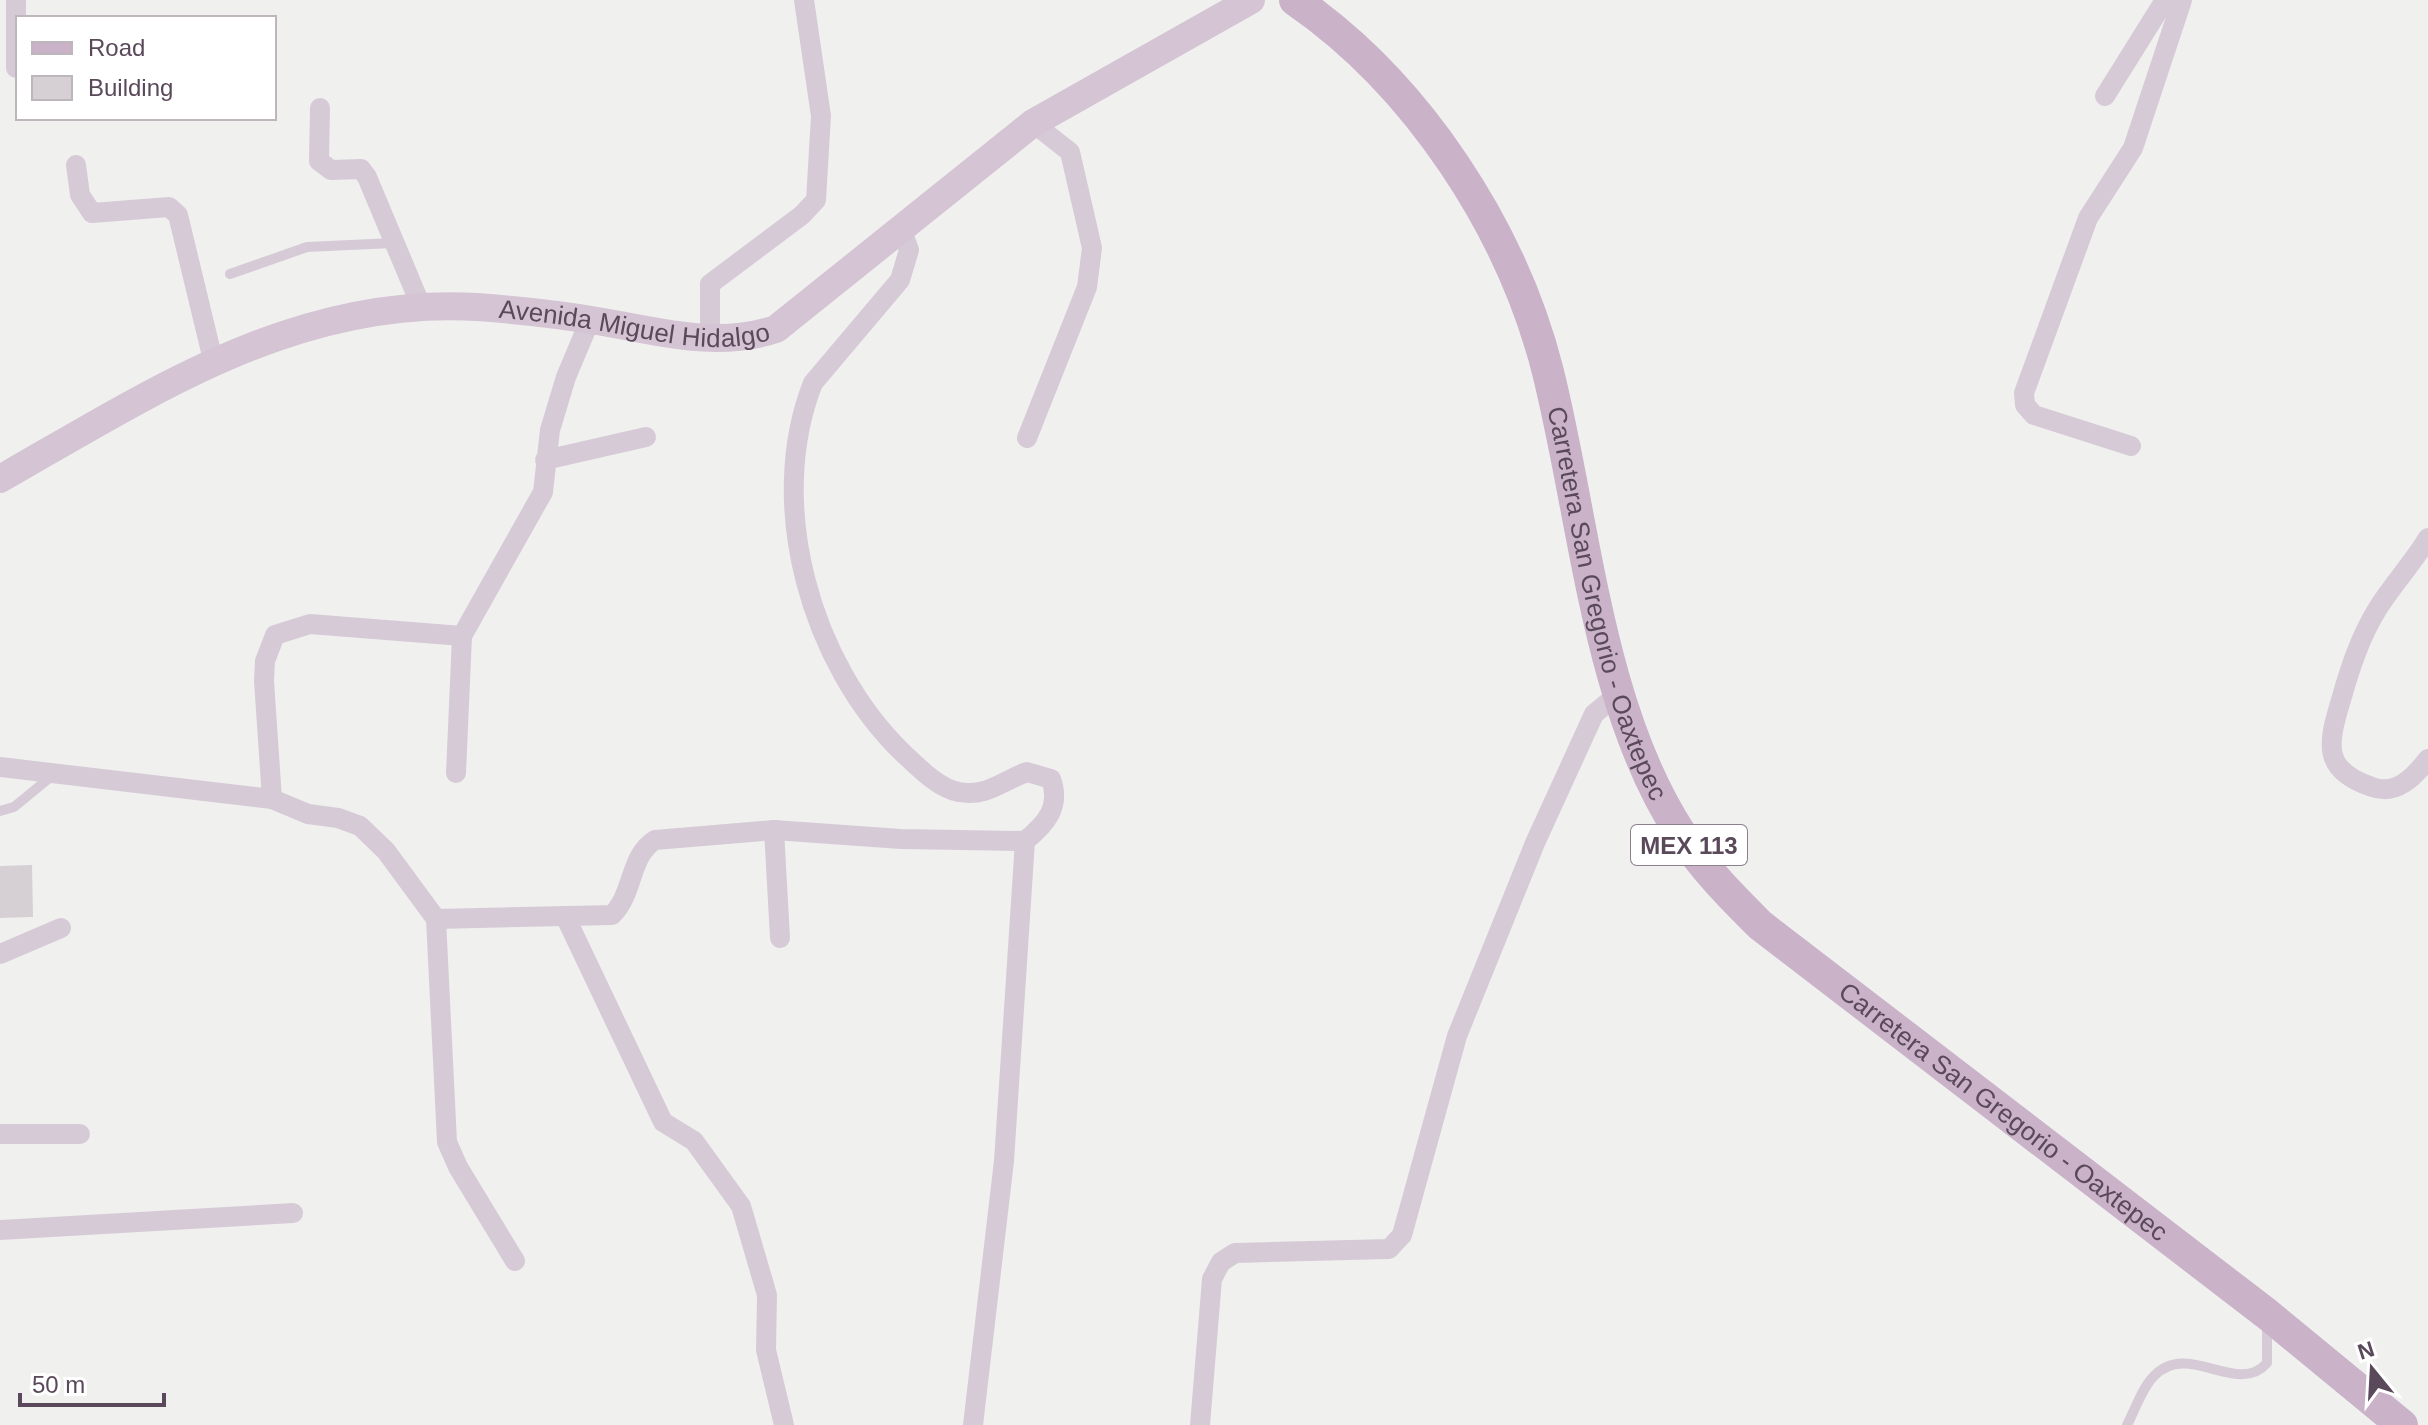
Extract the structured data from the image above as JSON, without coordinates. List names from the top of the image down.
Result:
{
  "streets": {
    "main road": ["Avenida Miguel Hidalgo", "Carretera San Gregorio - Oaxtepec", "MEX 113"]
  },
  "legend": ["Road", "Building"],
  "scale_bar": "50 m",
  "north": "top"
}
